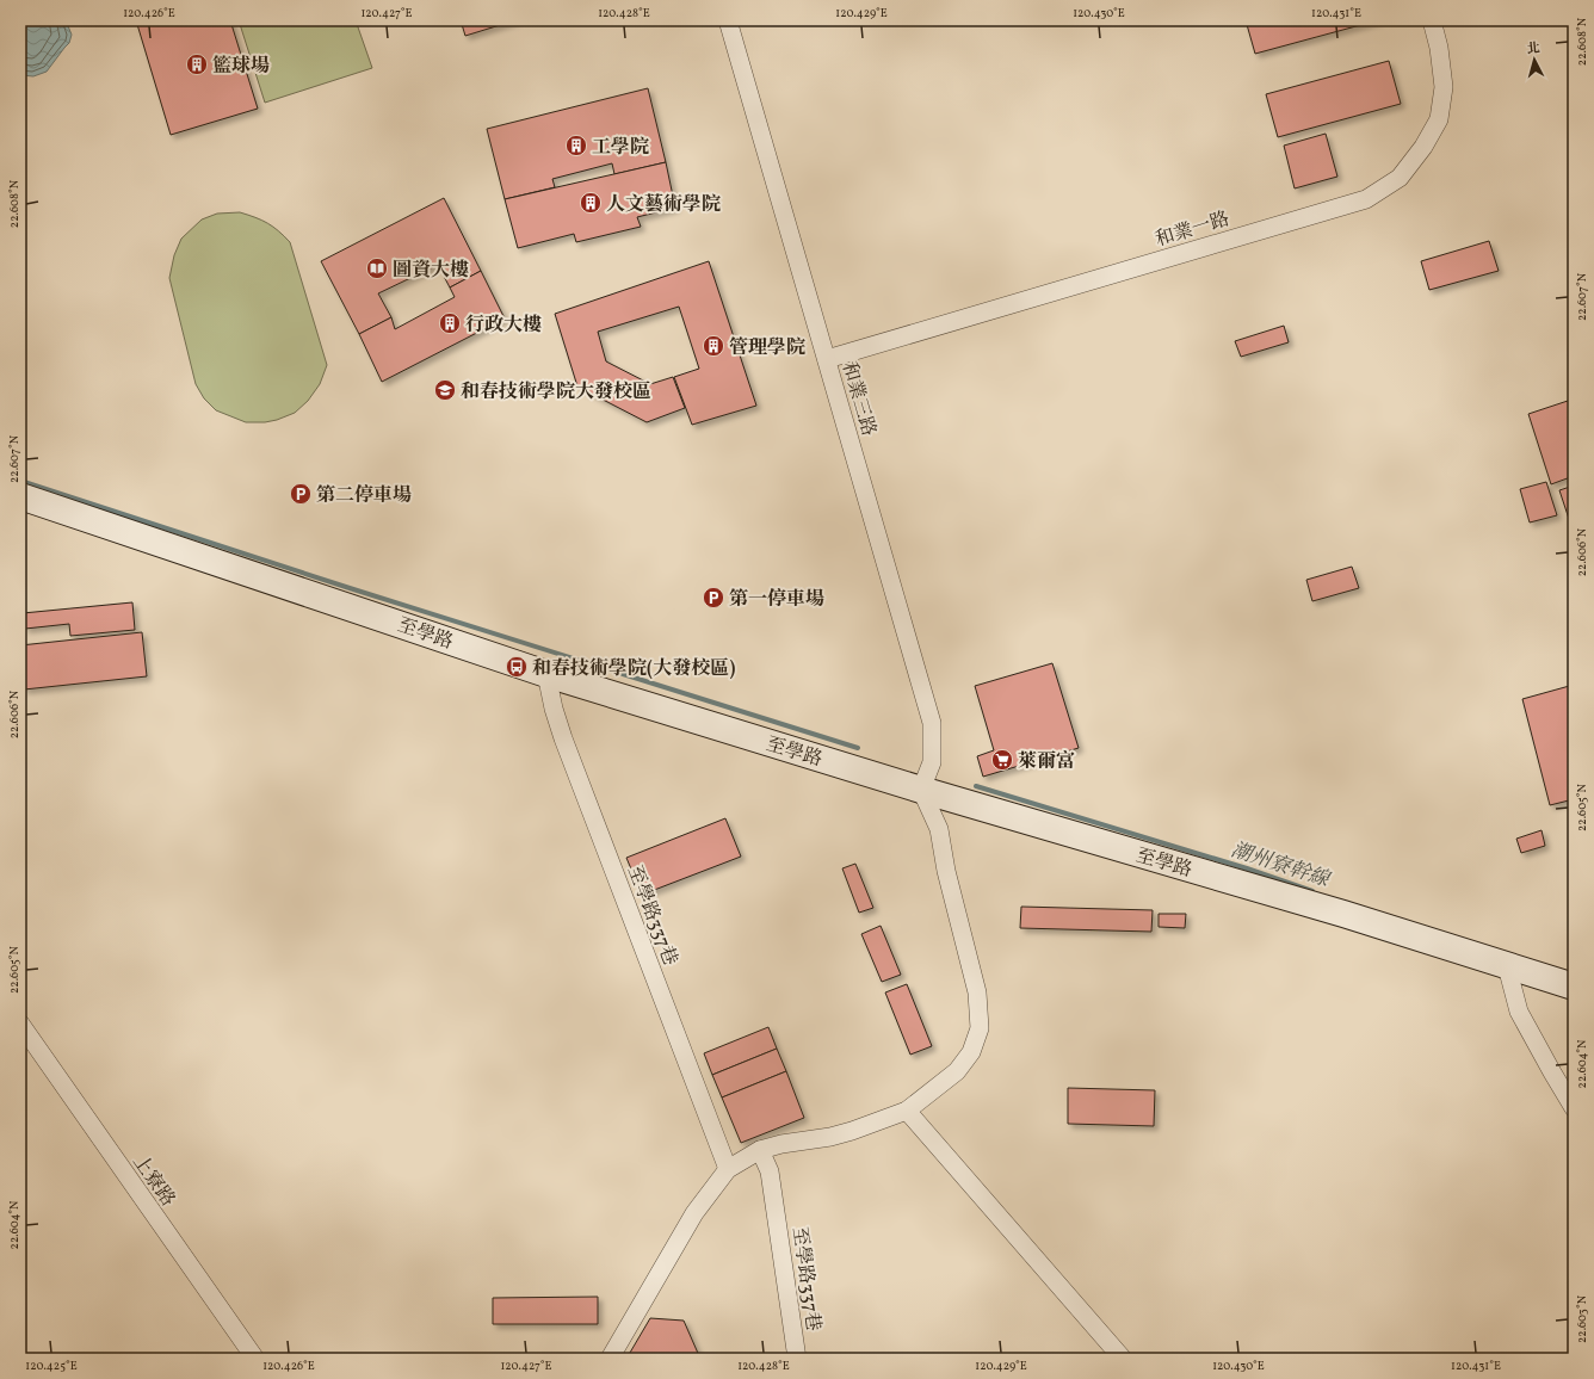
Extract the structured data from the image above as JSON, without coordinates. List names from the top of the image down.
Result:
{
  "streets": {
    "street": [
      "和業一路",
      "和業三路",
      "至學路",
      "至學路337巷",
      "上寮路"
    ]
  },
  "crossings": [
    ["和業一路", "和業三路"],
    ["和業三路", "至學路"],
    ["至學路", "至學路337巷"]
  ],
  "water": ["潮州寮幹線"],
  "places": {
    "building": [
      "籃球場",
      "工學院",
      "人文藝術學院",
      "行政大樓",
      "管理學院"
    ],
    "library": ["圖資大樓"],
    "school or university": ["和春技術學院大發校區"],
    "parking": ["第二停車場", "第一停車場"],
    "bus stop": ["和春技術學院(大發校區)"],
    "supermarket": ["萊爾富"]
  },
  "north": "top",
  "coordinates": [
    "120.426°E",
    "120.427°E",
    "120.428°E",
    "120.429°E",
    "120.430°E",
    "120.431°E",
    "22.608°N",
    "22.607°N",
    "22.606°N",
    "22.605°N",
    "22.604°N",
    "22.603°N",
    "120.425°E"
  ]
}
